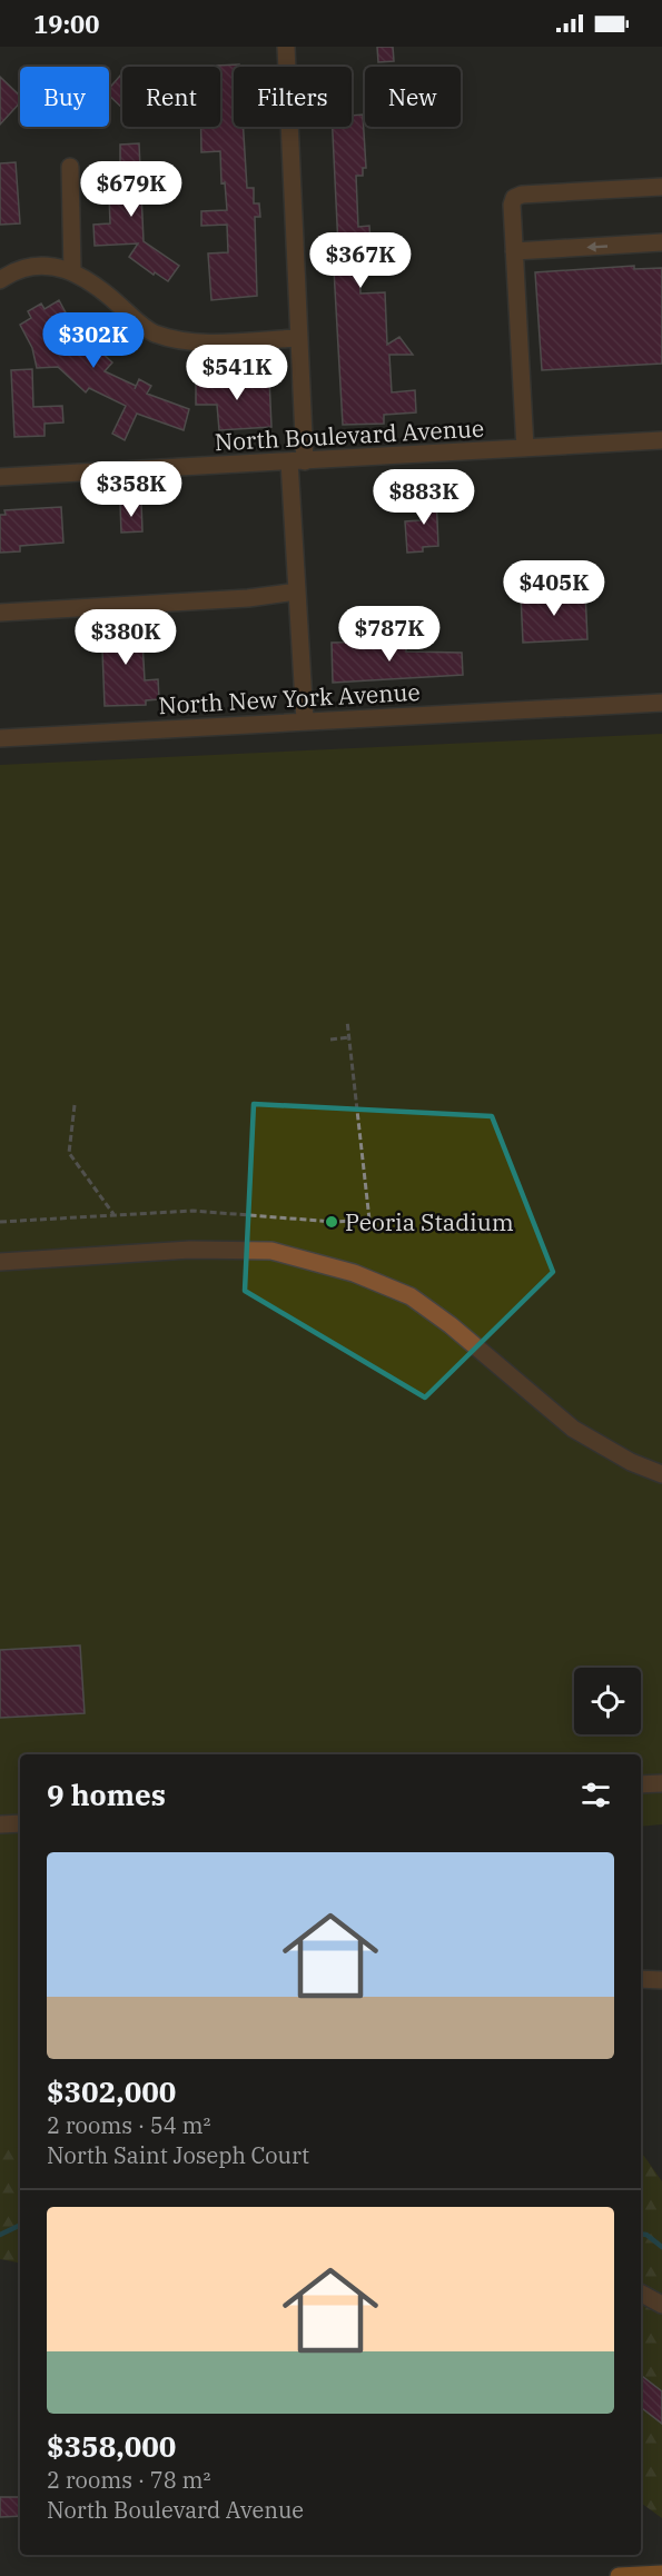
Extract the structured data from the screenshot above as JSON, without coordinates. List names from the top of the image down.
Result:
{
  "streets": {
    "street": ["North Boulevard Avenue", "North New York Avenue"]
  },
  "places": ["Peoria Stadium"],
  "page": {
    "status": "19:00",
    "chip": [
      "Buy",
      "Rent",
      "Filters",
      "New"
    ],
    "price": [
      "$679K",
      "$367K",
      "$302K",
      "$541K",
      "$358K",
      "$883K",
      "$405K",
      "$787K",
      "$380K"
    ],
    "heading": "9 homes",
    "list": [
      {
        "name": "$302,000",
        "note": "2 rooms · 54 m² · North Saint Joseph Court"
      },
      {
        "name": "$358,000",
        "note": "2 rooms · 78 m² · North Boulevard Avenue"
      }
    ]
  }
}
